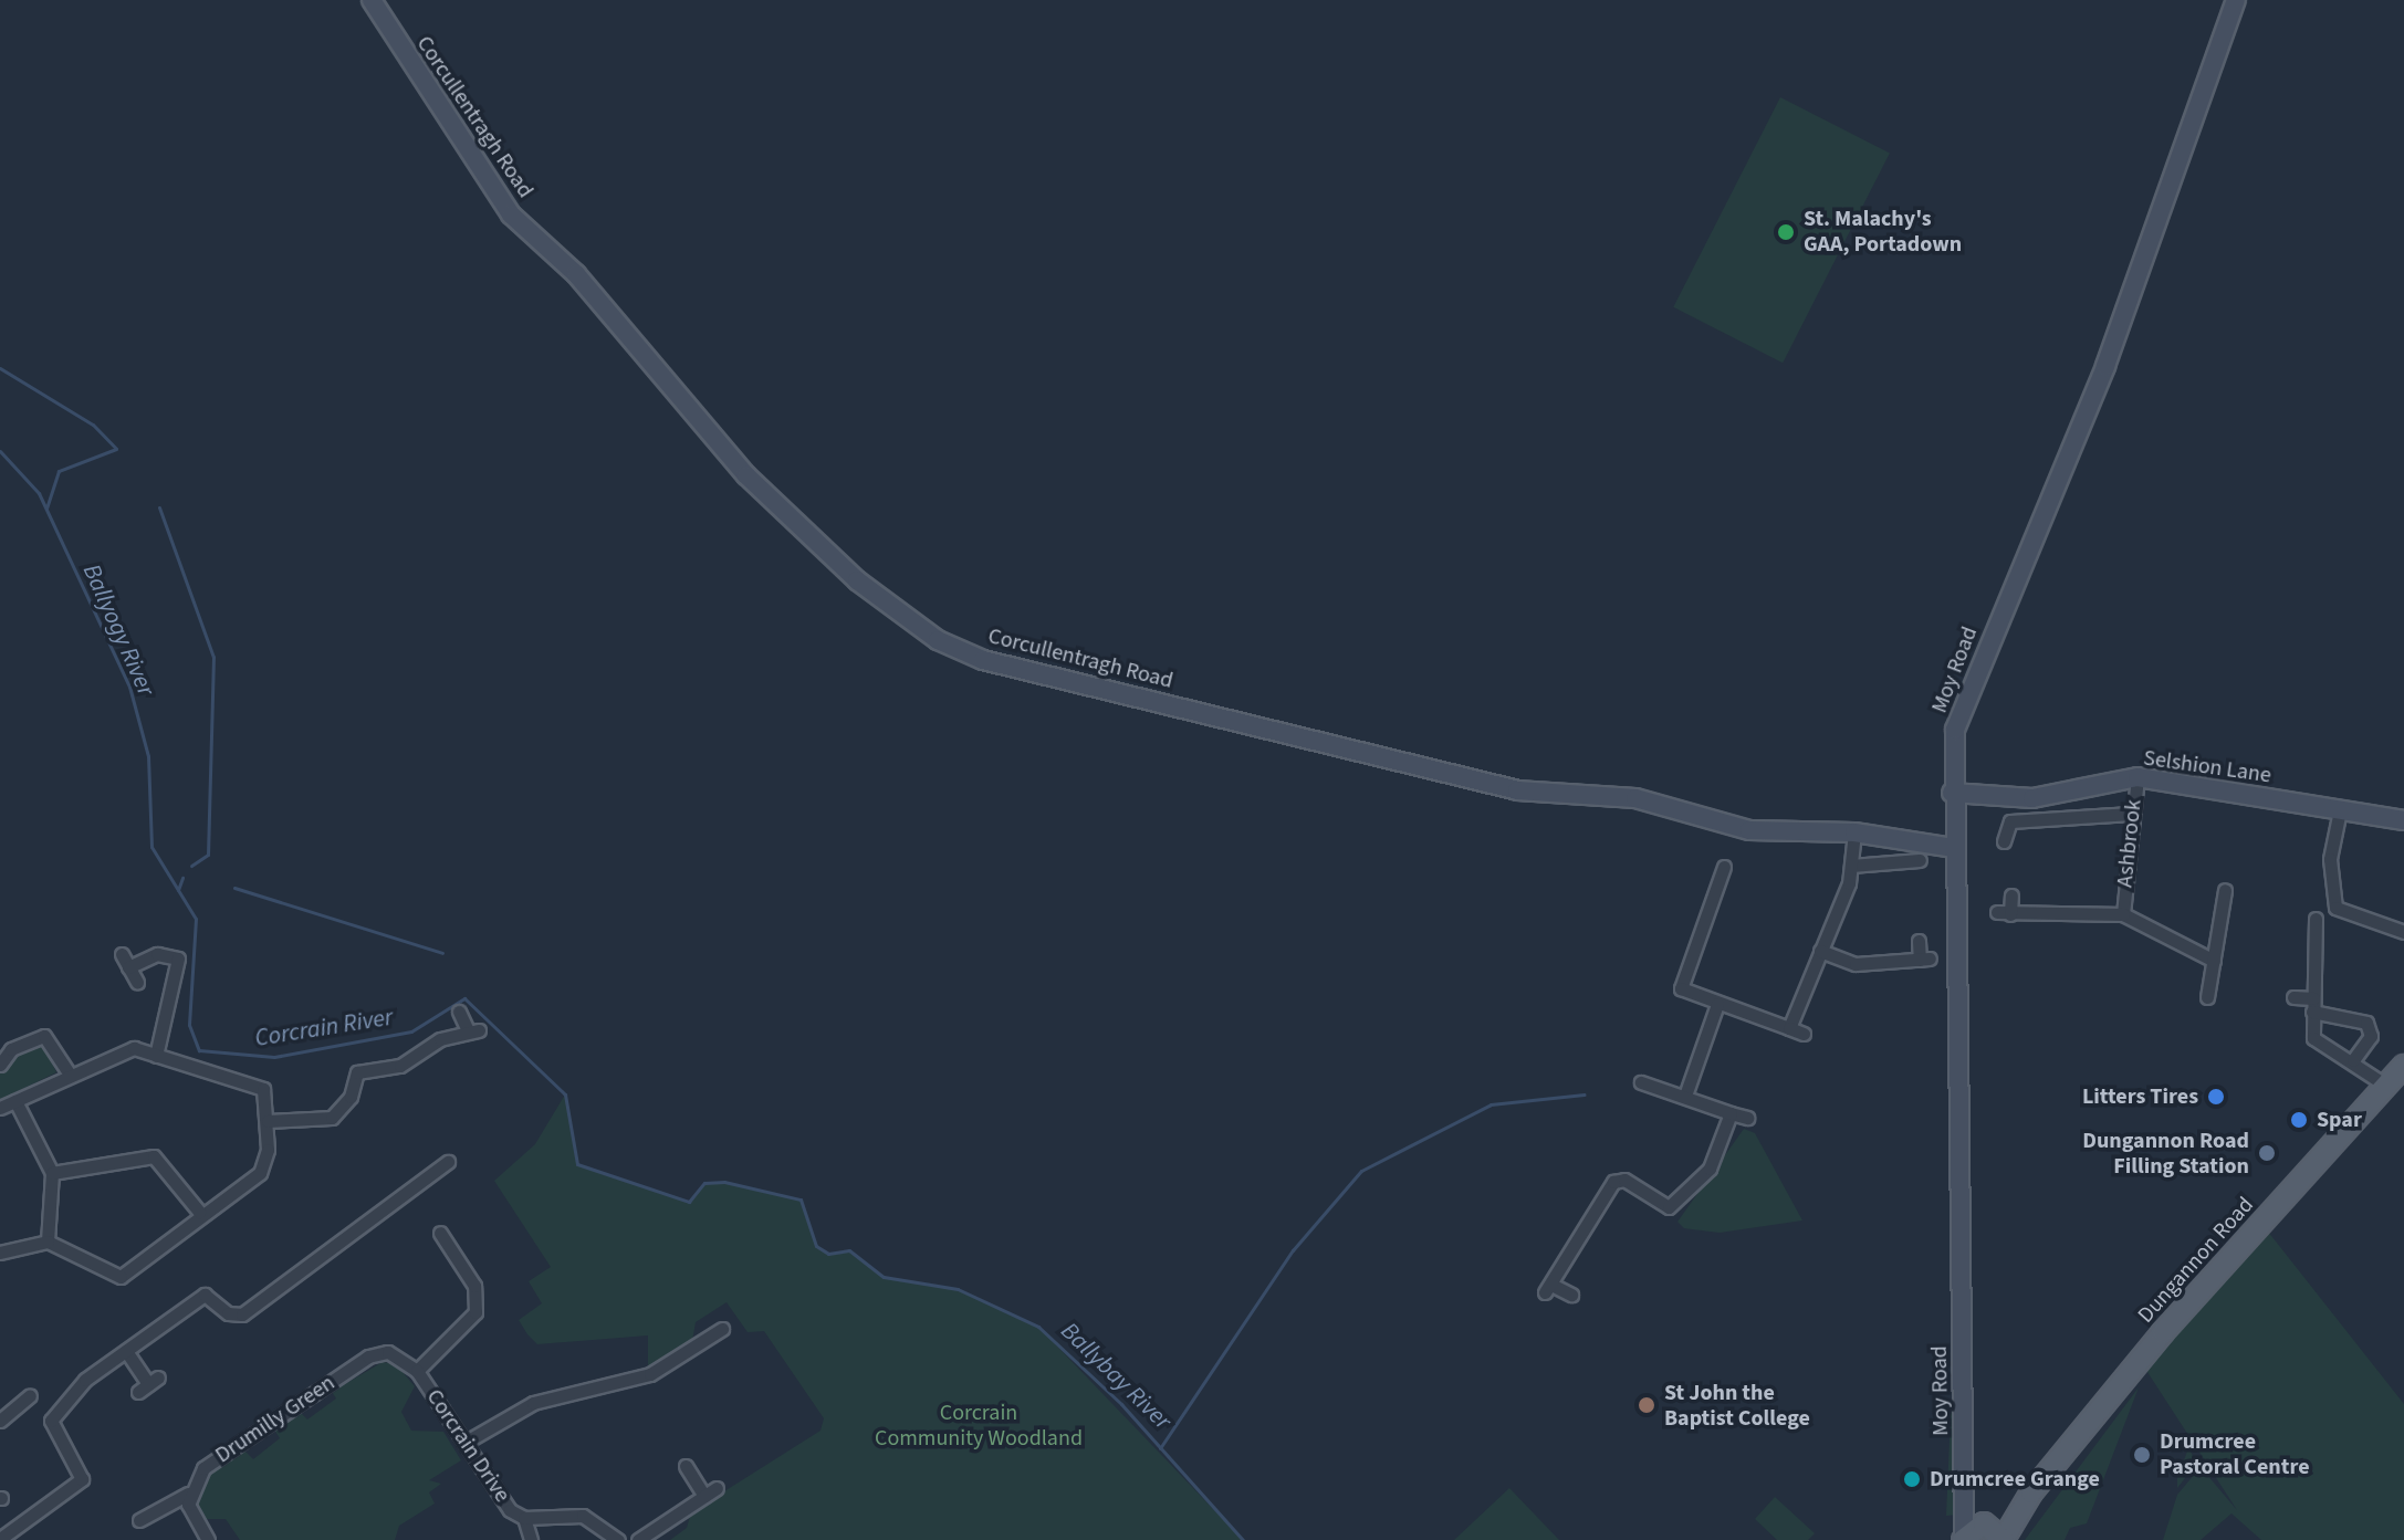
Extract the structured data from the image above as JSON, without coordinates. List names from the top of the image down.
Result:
{
  "streets": {
    "main road": ["Dungannon Road"],
    "street": [
      "Corcullentragh Road",
      "Moy Road",
      "Selshion Lane",
      "Ashbrook",
      "Drumilly Green",
      "Corcrain Drive"
    ]
  },
  "crossings": [
    ["Corcullentragh Road", "Moy Road"],
    ["Moy Road", "Selshion Lane"],
    ["Moy Road", "Dungannon Road"],
    ["Selshion Lane", "Ashbrook"],
    ["Drumilly Green", "Corcrain Drive"]
  ],
  "water": ["Ballyogy River", "Corcrain River", "Ballybay River"],
  "parks": ["Corcrain Community Woodland"],
  "places": [
    "St. Malachy's GAA, Portadown",
    "Litters Tires",
    "Spar",
    "Dungannon Road Filling Station",
    "St John the Baptist College",
    "Drumcree Pastoral Centre",
    "Drumcree Grange"
  ]
}
